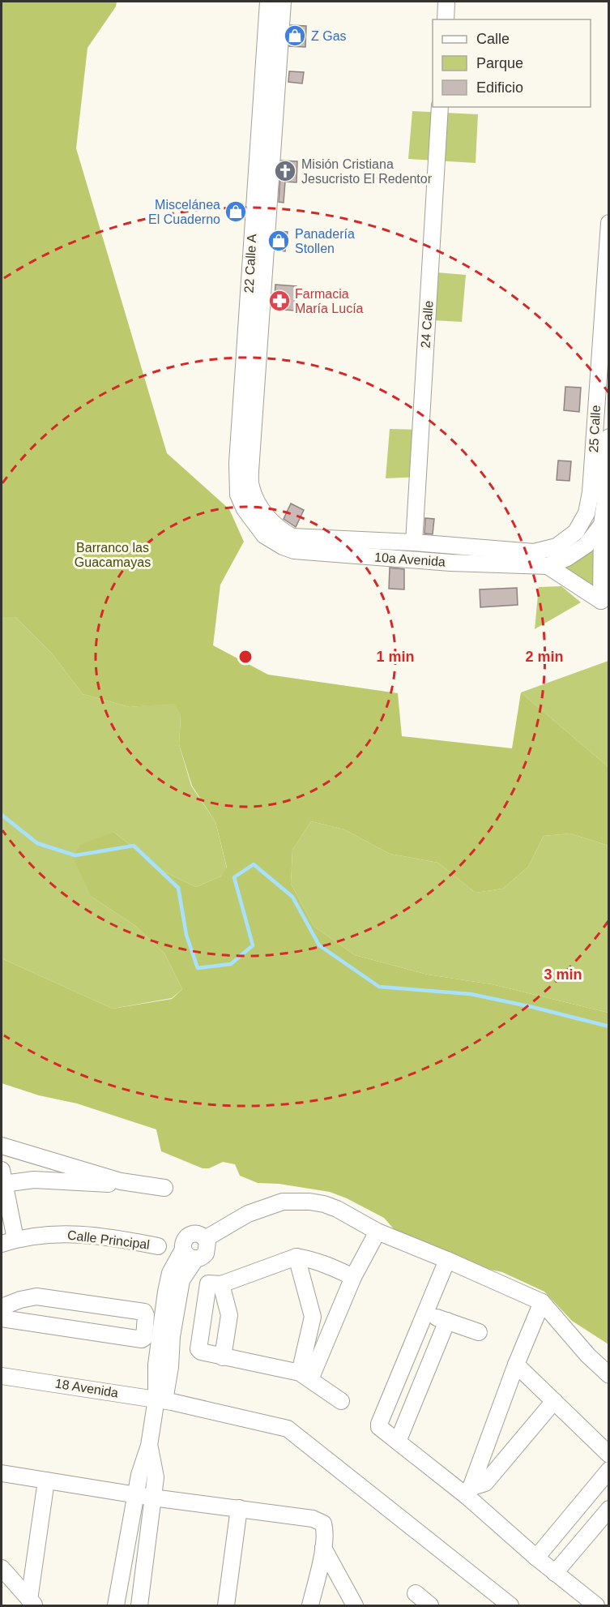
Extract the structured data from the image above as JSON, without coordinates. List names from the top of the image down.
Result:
{
  "streets": {
    "street": [
      "22 Calle A",
      "24 Calle",
      "25 Calle",
      "10a Avenida",
      "Calle Principal",
      "18 Avenida"
    ]
  },
  "crossings": [
    ["22 Calle A", "10a Avenida"],
    ["24 Calle", "10a Avenida"],
    ["25 Calle", "10a Avenida"]
  ],
  "parks": ["Barranco las Guacamayas"],
  "places": {
    "shop": ["Z Gas", "Miscelánea El Cuaderno", "Panadería Stollen"],
    "church": ["Misión Cristiana Jesucristo El Redentor"],
    "pharmacy": ["Farmacia María Lucía"]
  },
  "legend": ["Calle", "Parque", "Edificio"],
  "rings": ["1 min", "2 min", "3 min"]
}
